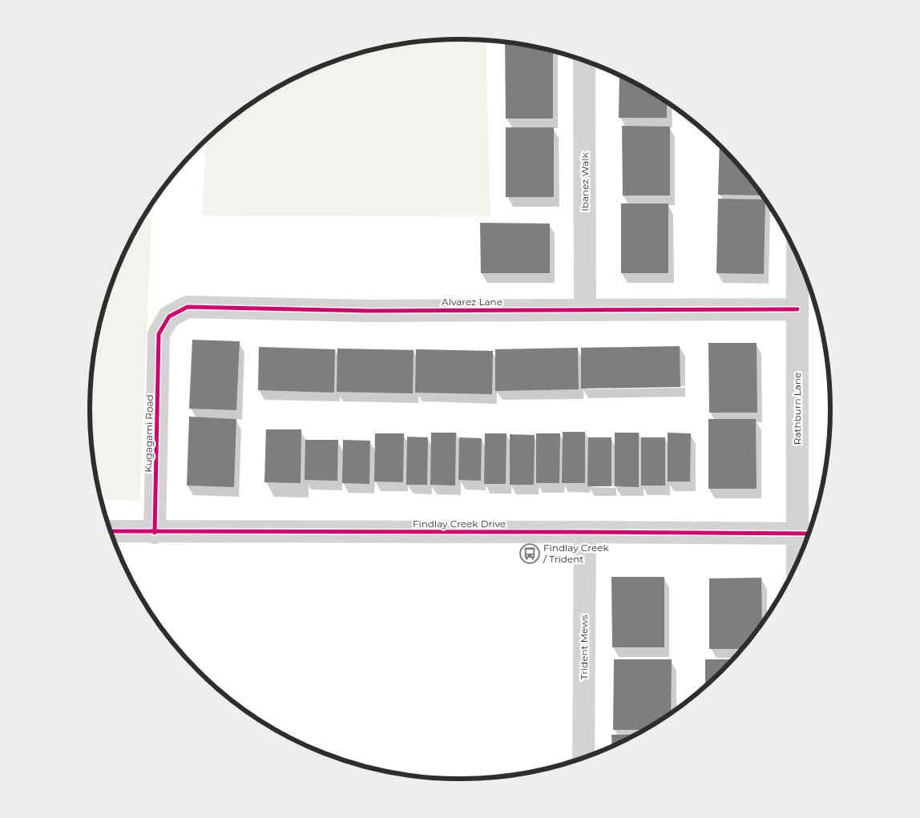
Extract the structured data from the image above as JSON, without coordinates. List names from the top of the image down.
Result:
{
  "streets": {
    "street": [
      "Ibanez Walk",
      "Alvarez Lane",
      "Rathburn Lane",
      "Kugagami Road",
      "Findlay Creek Drive",
      "Trident Mews"
    ]
  },
  "crossings": [
    ["Ibanez Walk", "Alvarez Lane"],
    ["Alvarez Lane", "Rathburn Lane"],
    ["Alvarez Lane", "Kugagami Road"],
    ["Rathburn Lane", "Findlay Creek Drive"],
    ["Kugagami Road", "Findlay Creek Drive"],
    ["Findlay Creek Drive", "Trident Mews"]
  ],
  "places": {
    "bus stop": ["Findlay Creek / Trident"]
  }
}
